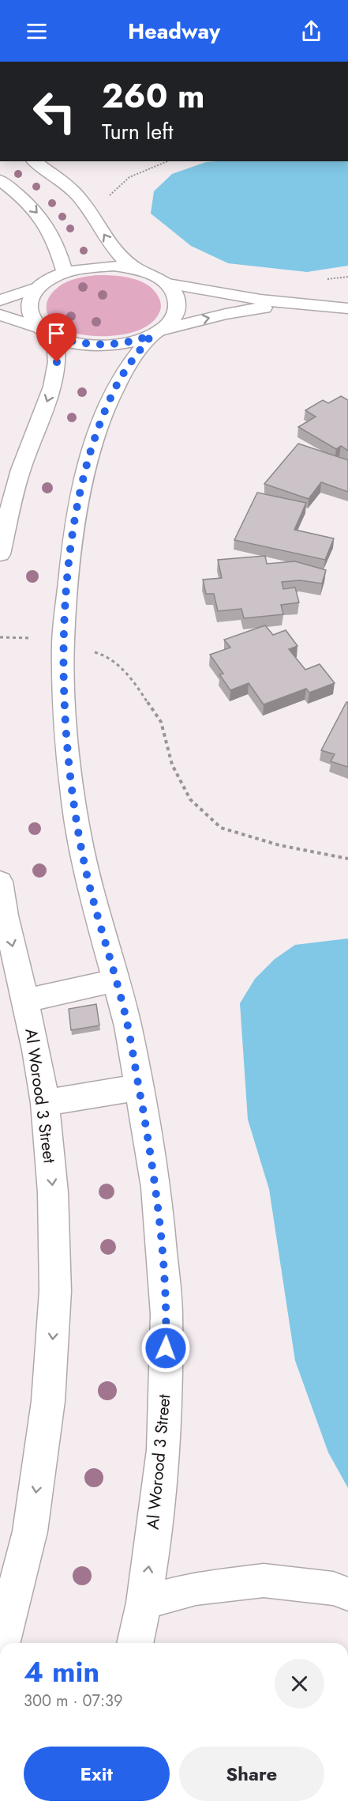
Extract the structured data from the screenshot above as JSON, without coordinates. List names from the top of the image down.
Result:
{
  "streets": {
    "street": ["Al Worood 3 Street"]
  },
  "page": {
    "header": "Headway",
    "turn": ["260 m", "Turn left"],
    "heading": ["4 min", "300 m · 07:39"],
    "buttons": ["Exit", "Share"]
  }
}
